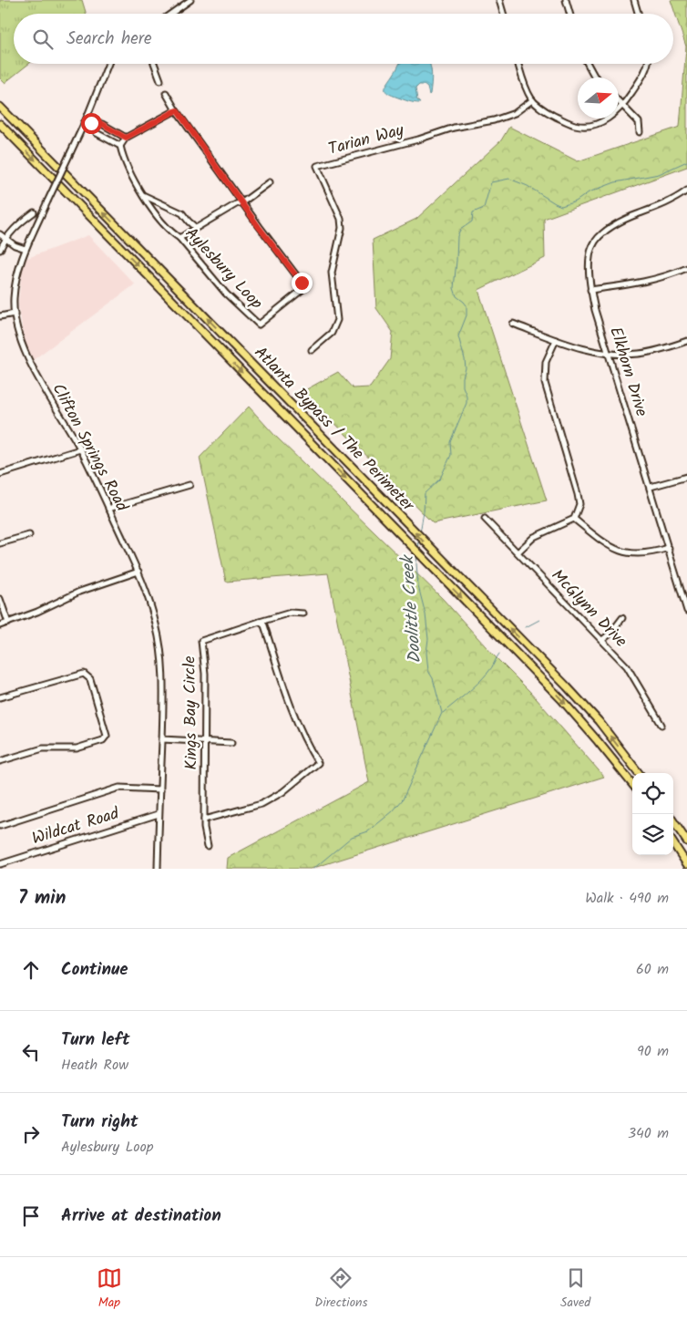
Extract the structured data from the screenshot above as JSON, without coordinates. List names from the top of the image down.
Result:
{
  "streets": {
    "highway": ["Atlanta Bypass / The Perimeter"],
    "street": [
      "Tarian Way",
      "Aylesbury Loop",
      "Elkhorn Drive",
      "Clifton Springs Road",
      "McGlynn Drive",
      "Kings Bay Circle",
      "Wildcat Road"
    ]
  },
  "crossings": [
    ["Clifton Springs Road", "Wildcat Road"]
  ],
  "water": ["Doolittle Creek"],
  "north": "right",
  "page": {
    "search": "Search here",
    "heading": ["7 min", "Walk · 490 m"],
    "list": [
      ["Continue", "60 m"],
      ["Turn left", "Heath Row", "90 m"],
      ["Turn right", "Aylesbury Loop", "340 m"],
      "Arrive at destination"
    ],
    "nav": ["Map", "Directions", "Saved"]
  }
}
